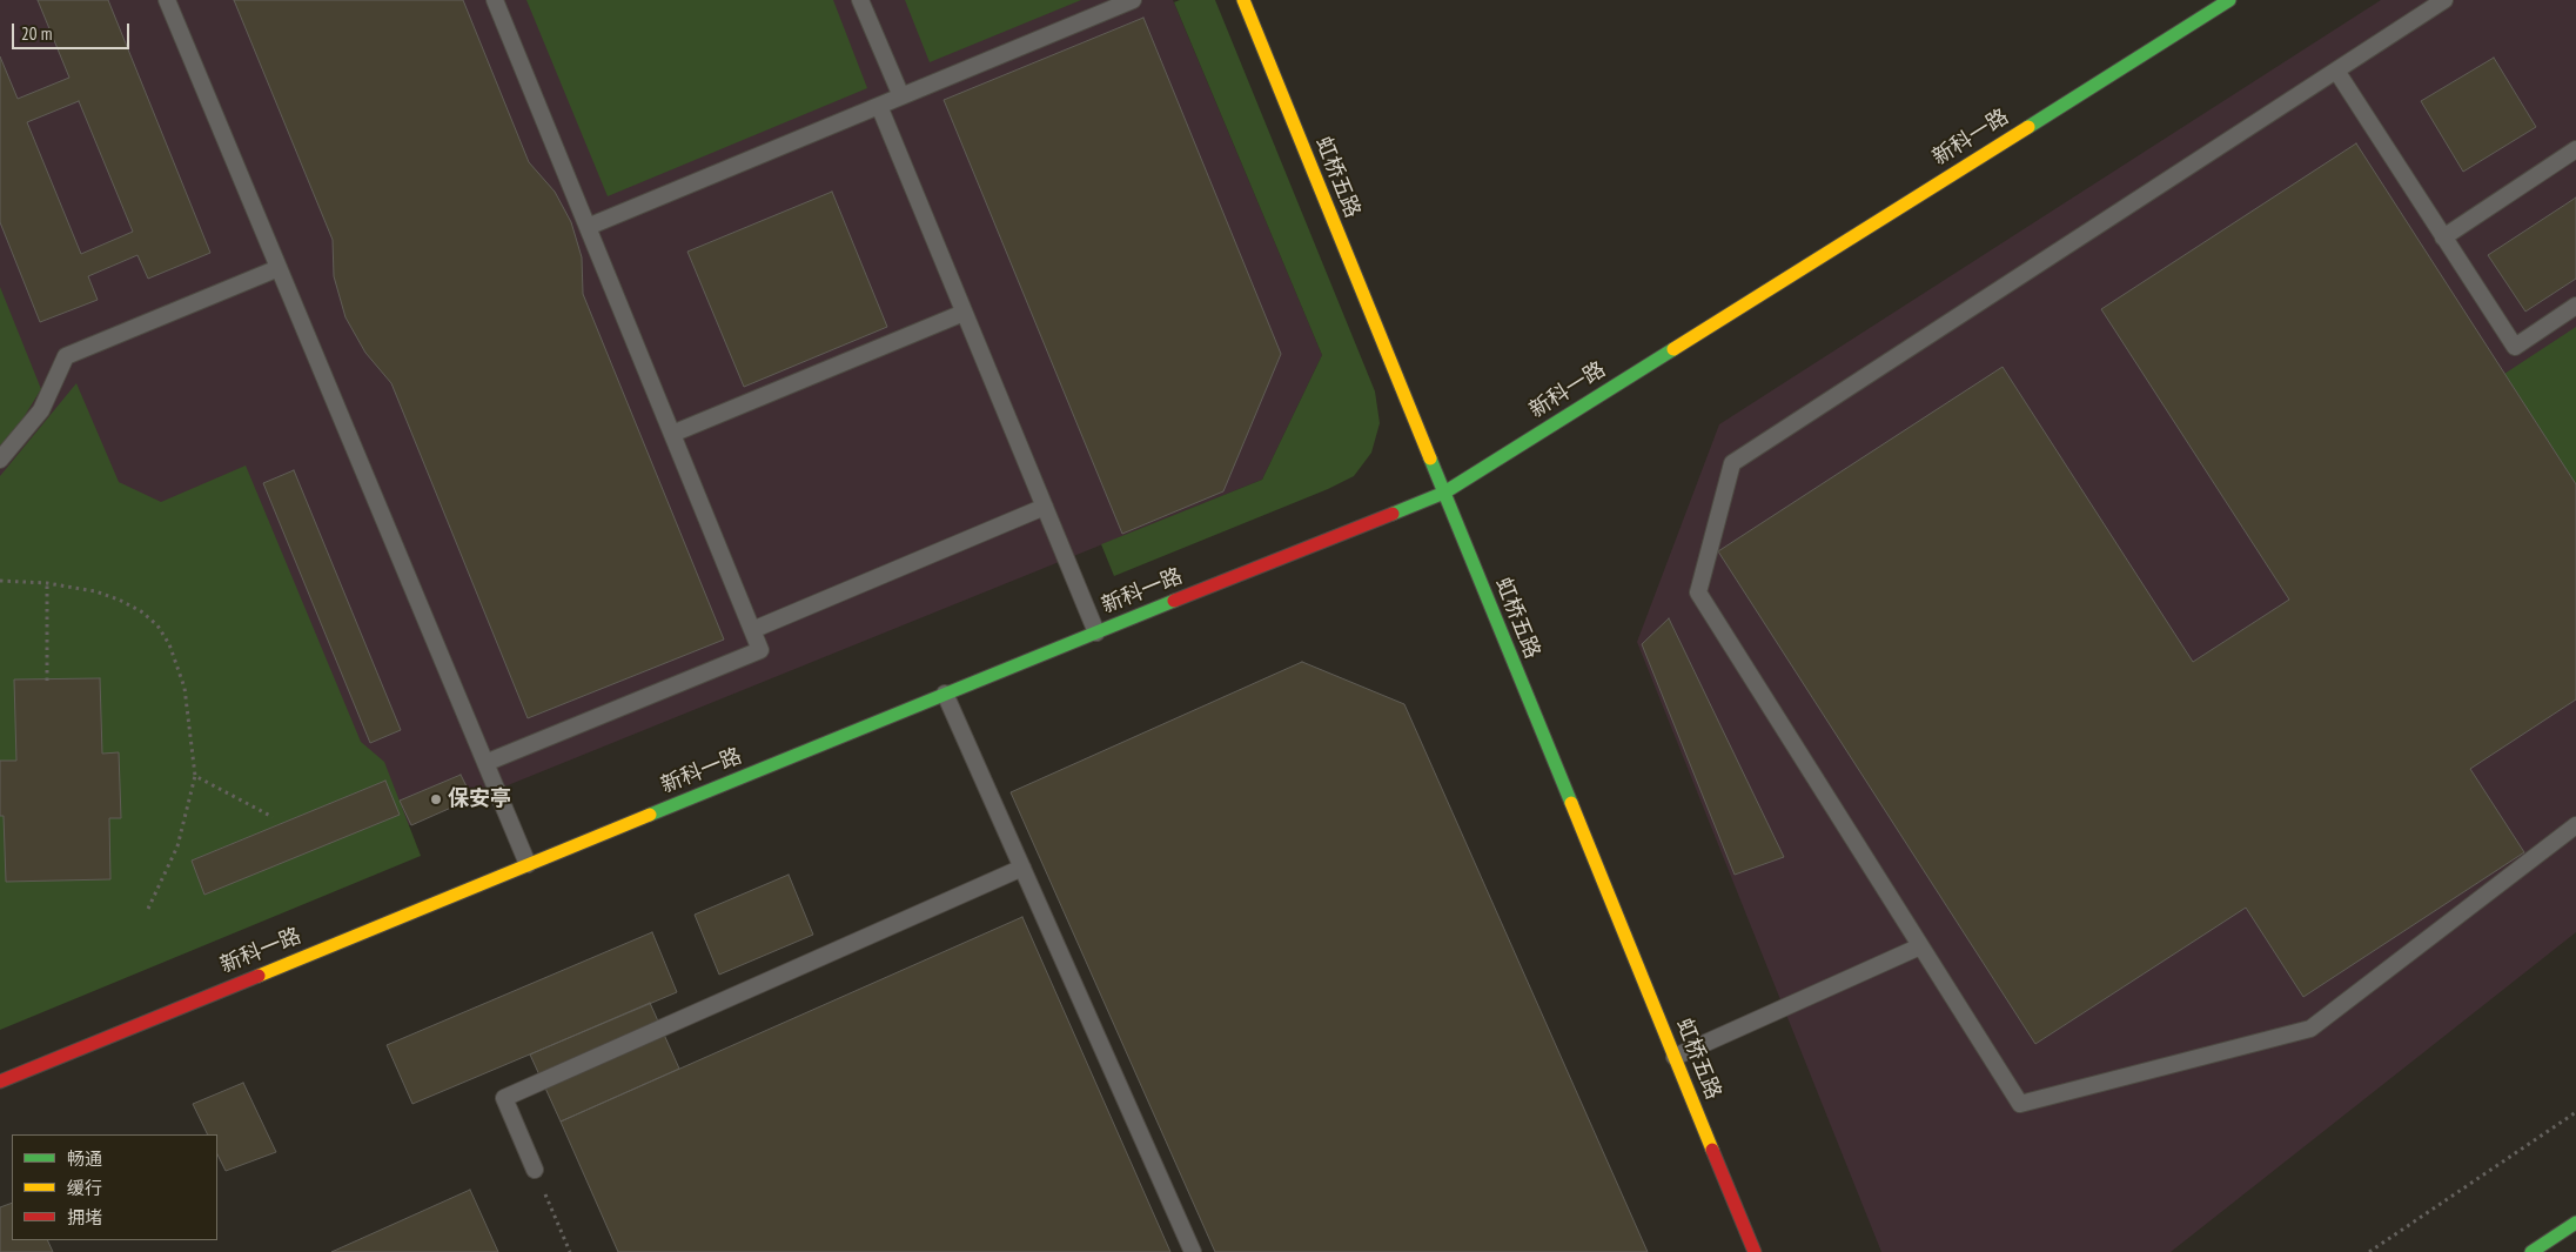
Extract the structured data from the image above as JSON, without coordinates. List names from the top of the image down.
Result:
{
  "streets": {
    "street": ["新科一路", "虹桥五路"]
  },
  "crossings": [
    ["新科一路", "虹桥五路"]
  ],
  "places": ["保安亭"],
  "legend": ["畅通", "缓行", "拥堵"],
  "scale_bar": "20 m"
}
